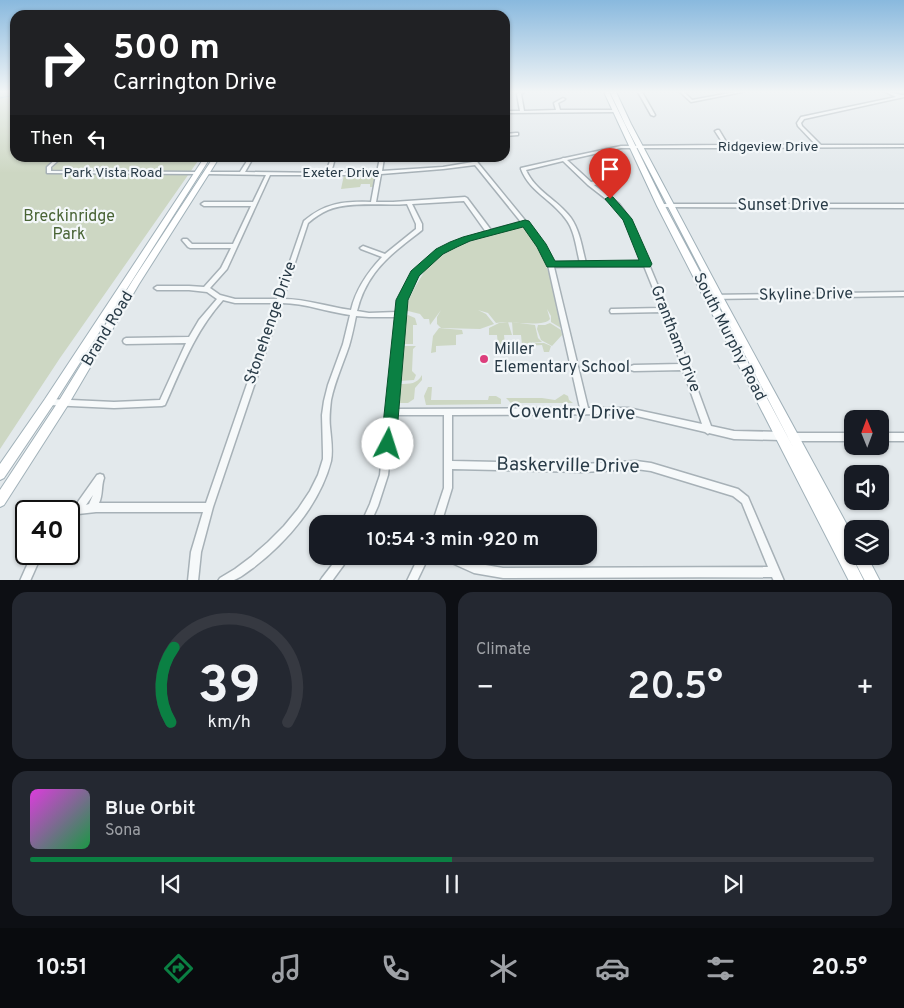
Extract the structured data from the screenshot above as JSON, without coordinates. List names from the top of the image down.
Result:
{
  "streets": {
    "main road": ["Brand Road", "South Murphy Road"],
    "street": [
      "Ridgeview Drive",
      "Park Vista Road",
      "Exeter Drive",
      "Sunset Drive",
      "Skyline Drive",
      "Stonehenge Drive",
      "Grantham Drive",
      "Coventry Drive",
      "Baskerville Drive"
    ]
  },
  "crossings": [
    ["Ridgeview Drive", "South Murphy Road"],
    ["Ridgeview Drive", "Grantham Drive"],
    ["Park Vista Road", "Brand Road"],
    ["Exeter Drive", "Brand Road"],
    ["Sunset Drive", "South Murphy Road"],
    ["Skyline Drive", "South Murphy Road"],
    ["South Murphy Road", "Coventry Drive"],
    ["Grantham Drive", "Coventry Drive"]
  ],
  "parks": ["Breckinridge Park"],
  "places": ["Miller Elementary School"],
  "north": "top",
  "page": {
    "turn": ["500 m", "Carrington Drive"],
    "then": "Then",
    "limit": "40",
    "trip": "10:54 · 3 min · 920 m",
    "tile": "Climate",
    "heat": ["−", "20.5°", "+"],
    "song": ["Blue Orbit", "Sona"],
    "tabs": ["10:51", "20.5°"],
    "gauge": ["39", "km/h"]
  }
}
